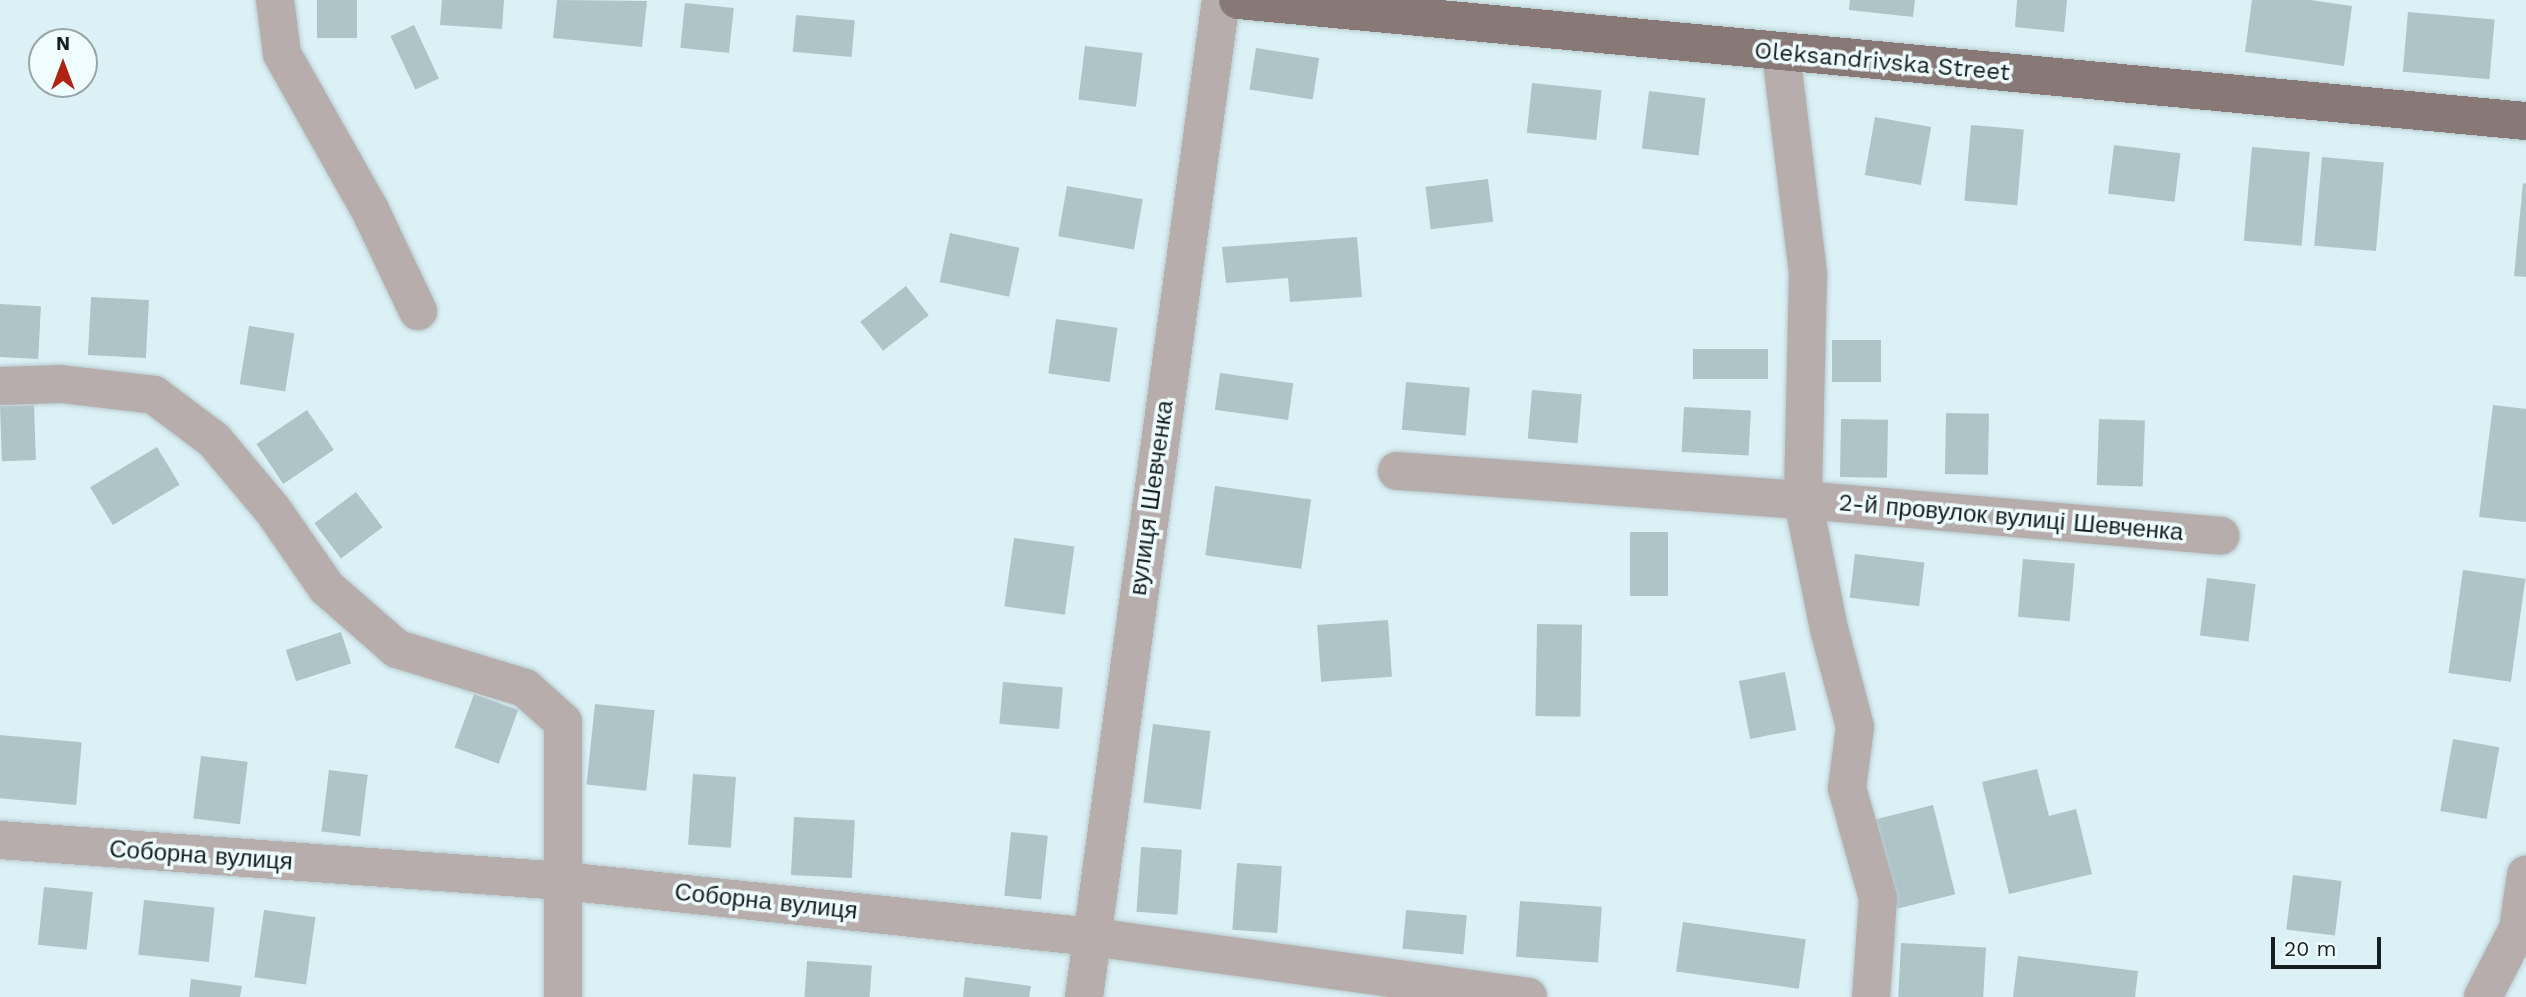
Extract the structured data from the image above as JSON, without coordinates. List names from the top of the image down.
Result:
{
  "streets": {
    "main road": ["Oleksandrivska Street"],
    "street": ["вулиця Шевченка", "2-й провулок вулиці Шевченка", "Соборна вулиця"]
  },
  "crossings": [
    ["Oleksandrivska Street", "2-й провулок вулиці Шевченка"],
    ["вулиця Шевченка", "Соборна вулиця"]
  ],
  "scale_bar": "20 m",
  "north": "top"
}
